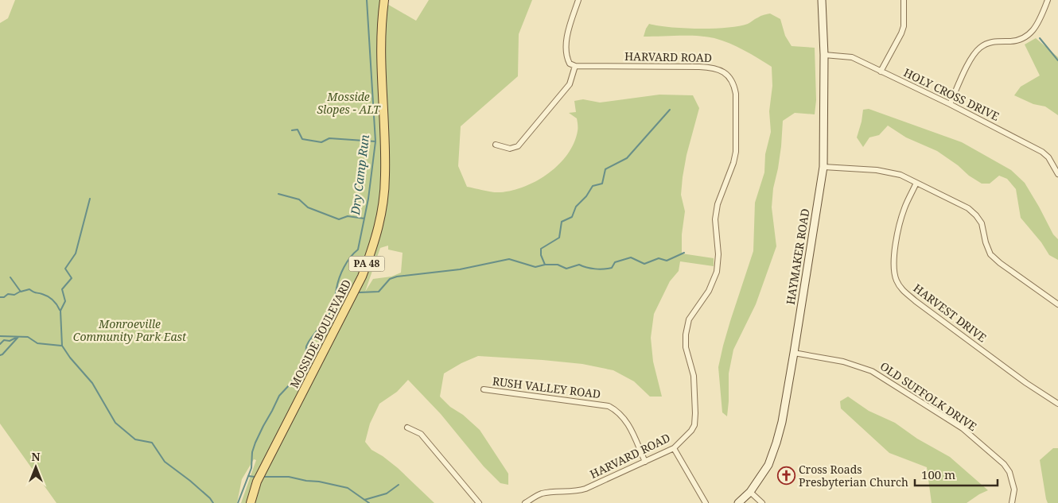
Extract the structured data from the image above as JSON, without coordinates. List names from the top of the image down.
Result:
{
  "streets": {
    "main road": ["HAYMAKER ROAD", "PA 48", "MOSSIDE BOULEVARD"],
    "street": [
      "HARVARD ROAD",
      "HOLY CROSS DRIVE",
      "HARVEST DRIVE",
      "RUSH VALLEY ROAD",
      "OLD SUFFOLK DRIVE"
    ]
  },
  "crossings": [
    ["HARVARD ROAD", "RUSH VALLEY ROAD"],
    ["HOLY CROSS DRIVE", "HAYMAKER ROAD"],
    ["HAYMAKER ROAD", "OLD SUFFOLK DRIVE"]
  ],
  "water": ["Dry Camp Run"],
  "parks": ["Mosside Slopes - ALT", "Monroeville Community Park East"],
  "places": {
    "church": ["Cross Roads Presbyterian Church"]
  },
  "scale_bar": "100 m",
  "north": "top"
}
